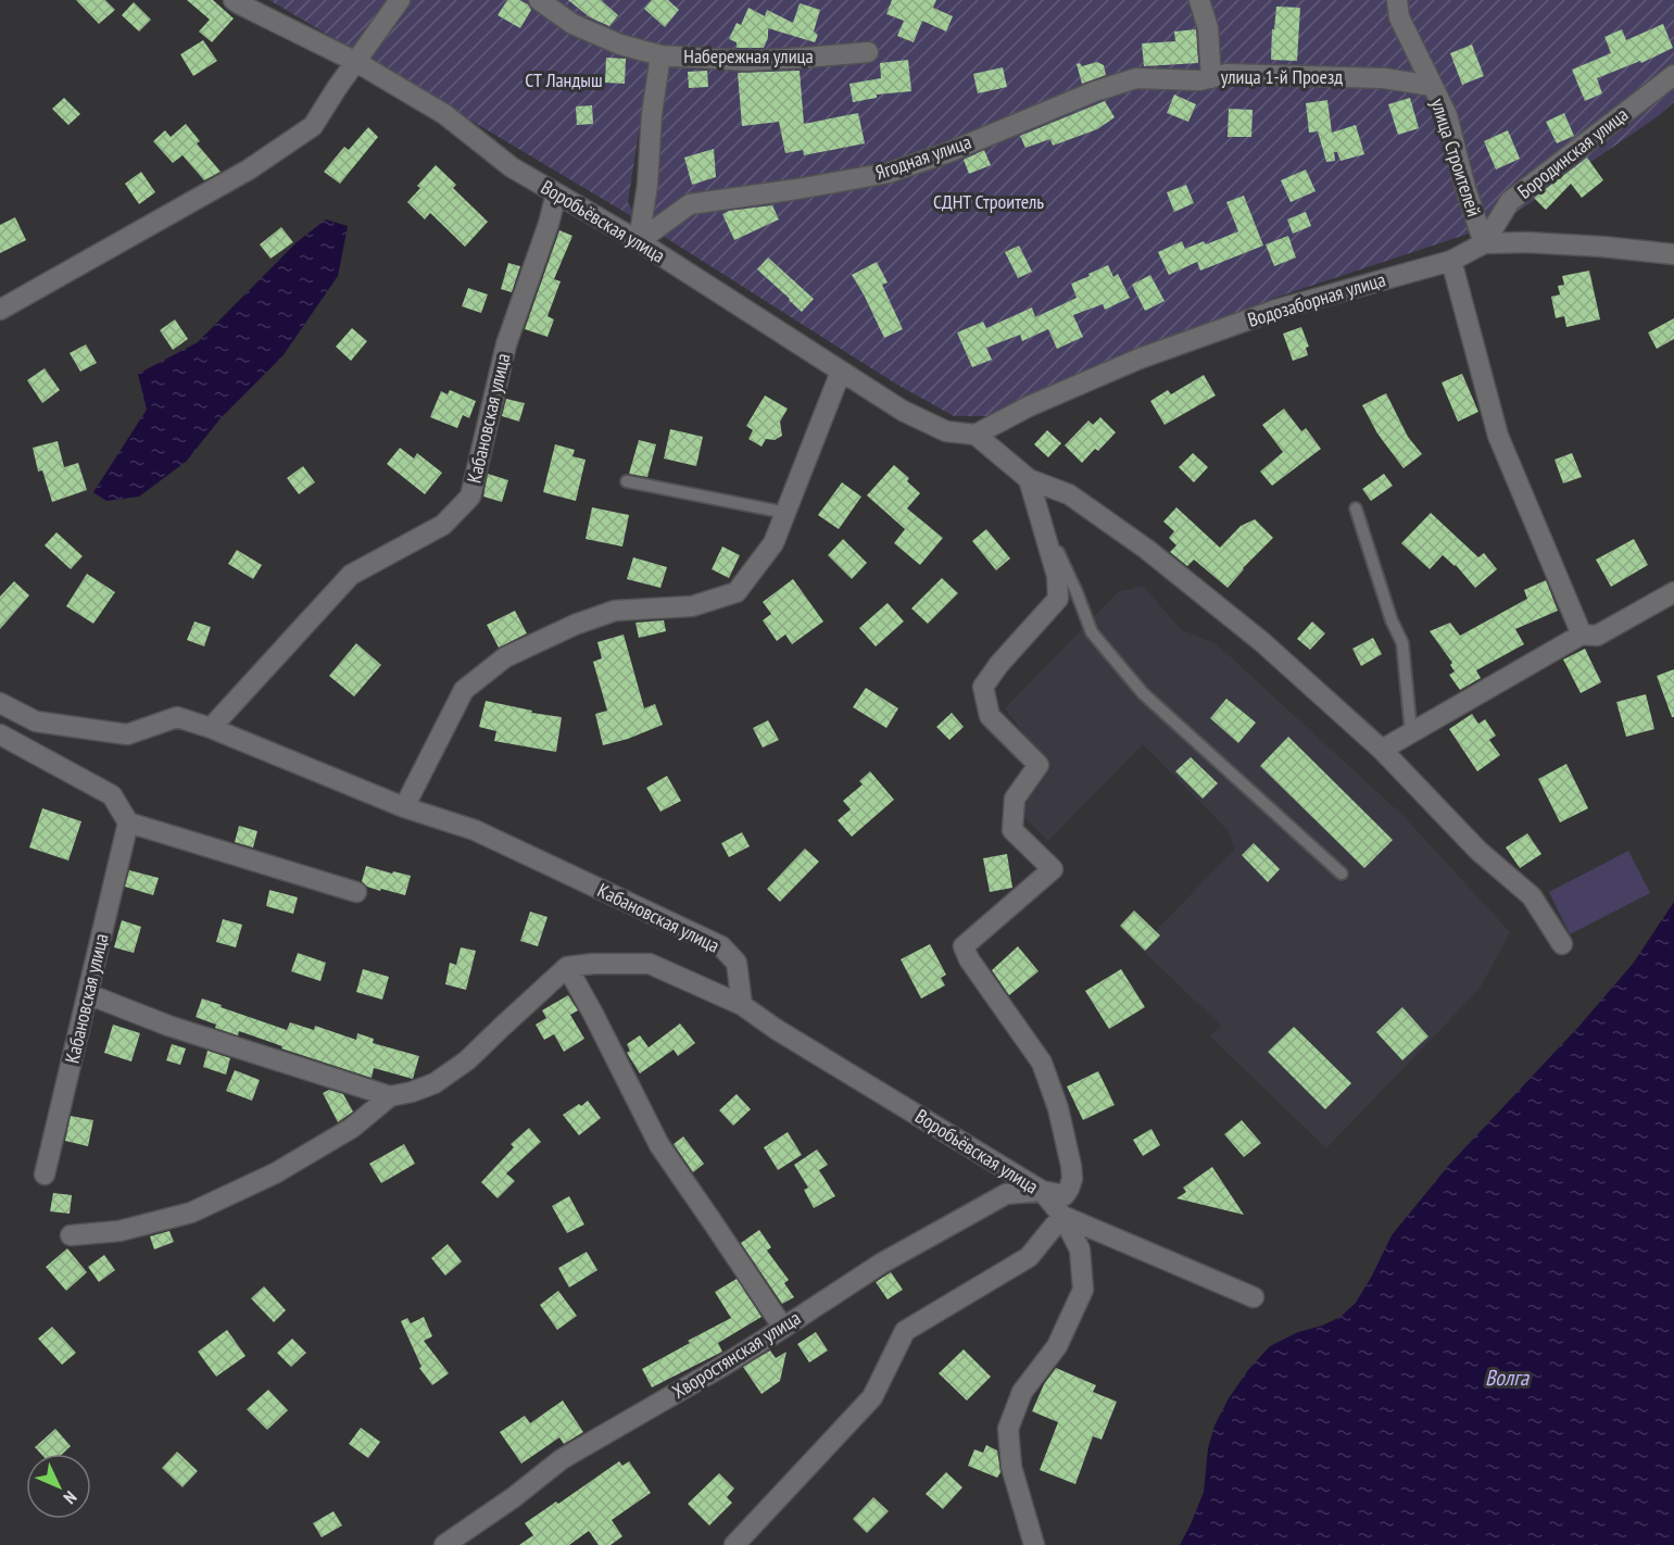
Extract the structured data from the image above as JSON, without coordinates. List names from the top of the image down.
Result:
{
  "streets": {
    "street": [
      "Набережная улица",
      "улица 1-й Проезд",
      "Бородинская улица",
      "Ягодная улица",
      "улица Строителей",
      "Воробьёвская улица",
      "Водозаборная улица",
      "Кабановская улица",
      "Хворостянская улица"
    ]
  },
  "crossings": [
    ["Набережная улица", "Ягодная улица"],
    ["Набережная улица", "Воробьёвская улица"],
    ["улица 1-й Проезд", "Ягодная улица"],
    ["улица 1-й Проезд", "улица Строителей"],
    ["Бородинская улица", "улица Строителей"],
    ["Бородинская улица", "Водозаборная улица"],
    ["Ягодная улица", "Воробьёвская улица"],
    ["улица Строителей", "Водозаборная улица"],
    ["Воробьёвская улица", "Водозаборная улица"],
    ["Воробьёвская улица", "Кабановская улица"],
    ["Воробьёвская улица", "Хворостянская улица"]
  ],
  "water": ["Волга"],
  "parks": ["СТ Ландыш", "СДНТ Строитель"],
  "north": "bottom right"
}
